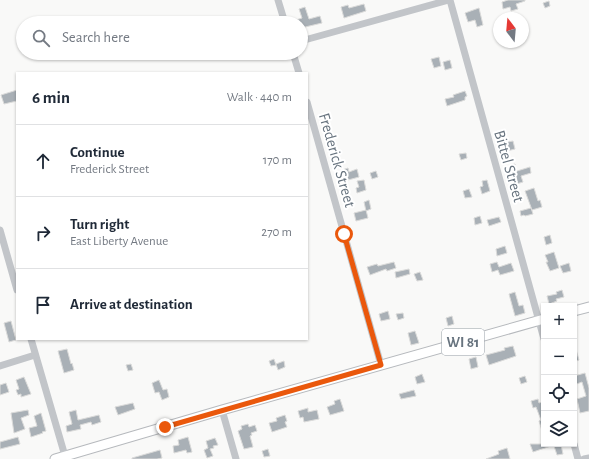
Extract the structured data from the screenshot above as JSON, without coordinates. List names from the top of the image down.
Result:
{
  "streets": {
    "main road": ["WI 81"],
    "street": ["Frederick Street", "Bittel Street"]
  },
  "crossings": [
    ["Frederick Street", "WI 81"],
    ["Bittel Street", "WI 81"]
  ],
  "north": "top",
  "page": {
    "search": "Search here",
    "heading": ["6 min", "Walk · 440 m"],
    "list": [
      ["Continue", "Frederick Street", "170 m"],
      ["Turn right", "East Liberty Avenue", "270 m"],
      "Arrive at destination"
    ],
    "map_buttons": ["+", "−"]
  }
}
